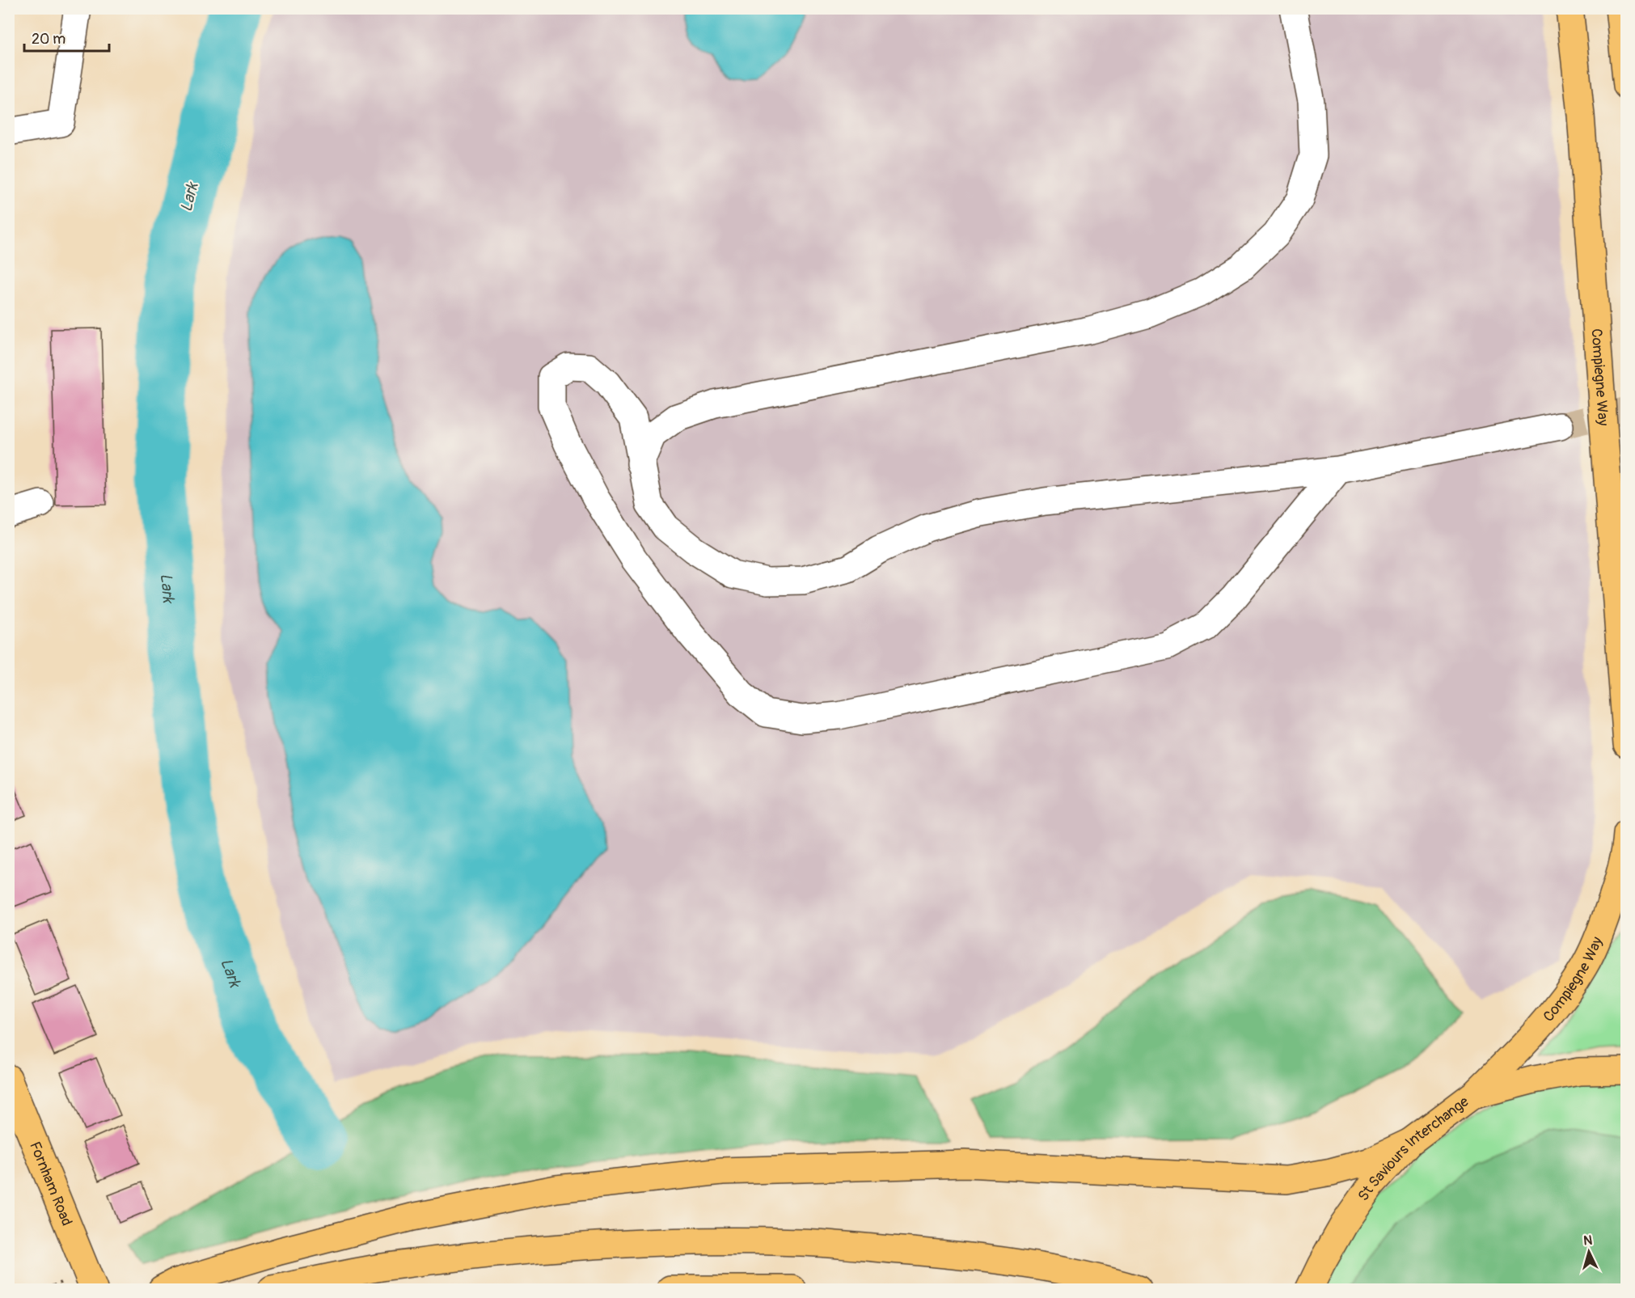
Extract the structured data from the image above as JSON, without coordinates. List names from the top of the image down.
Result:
{
  "streets": {
    "main road": ["Compiegne Way", "St Saviours Interchange", "Fornham Road"]
  },
  "crossings": [
    ["Compiegne Way", "St Saviours Interchange"]
  ],
  "water": ["Lark"],
  "scale_bar": "20 m",
  "north": "top"
}
